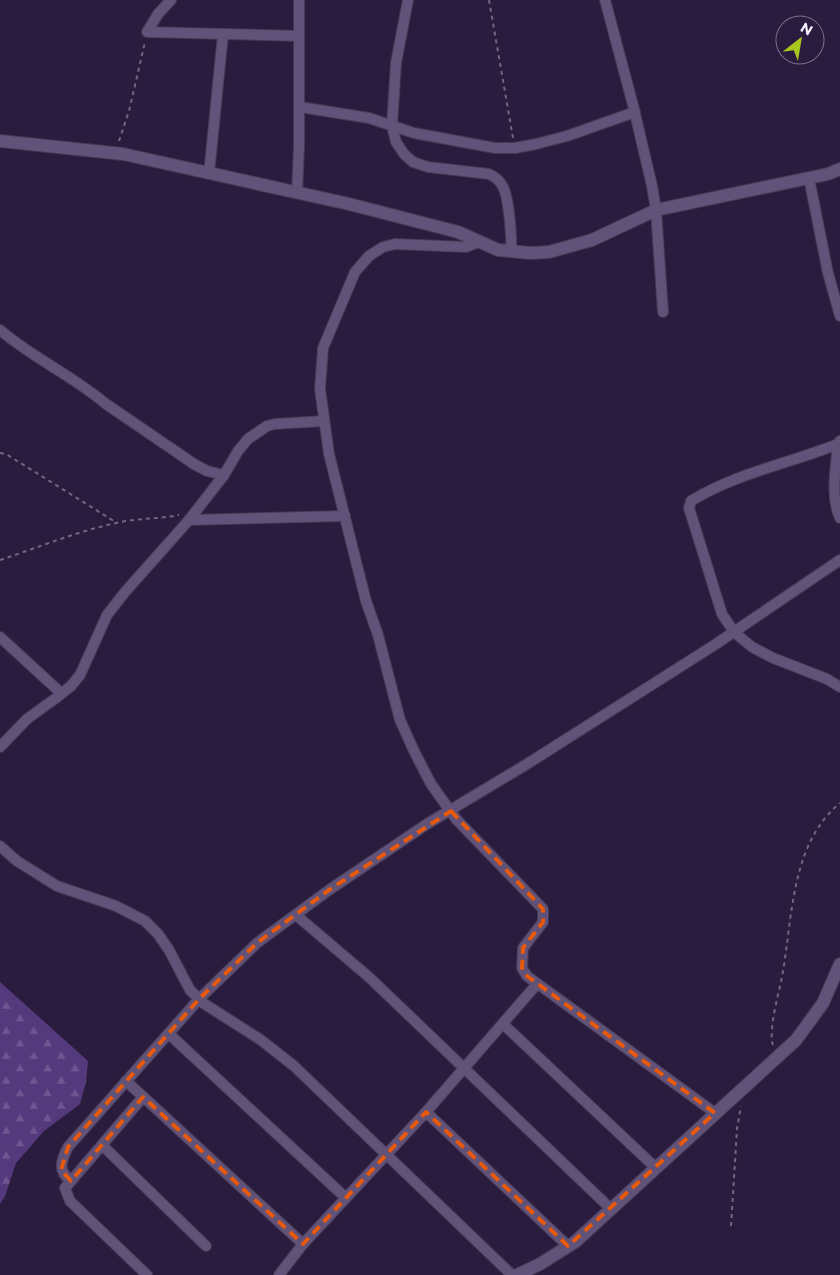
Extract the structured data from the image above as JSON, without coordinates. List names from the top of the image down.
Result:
{
  "north": "top right"
}
